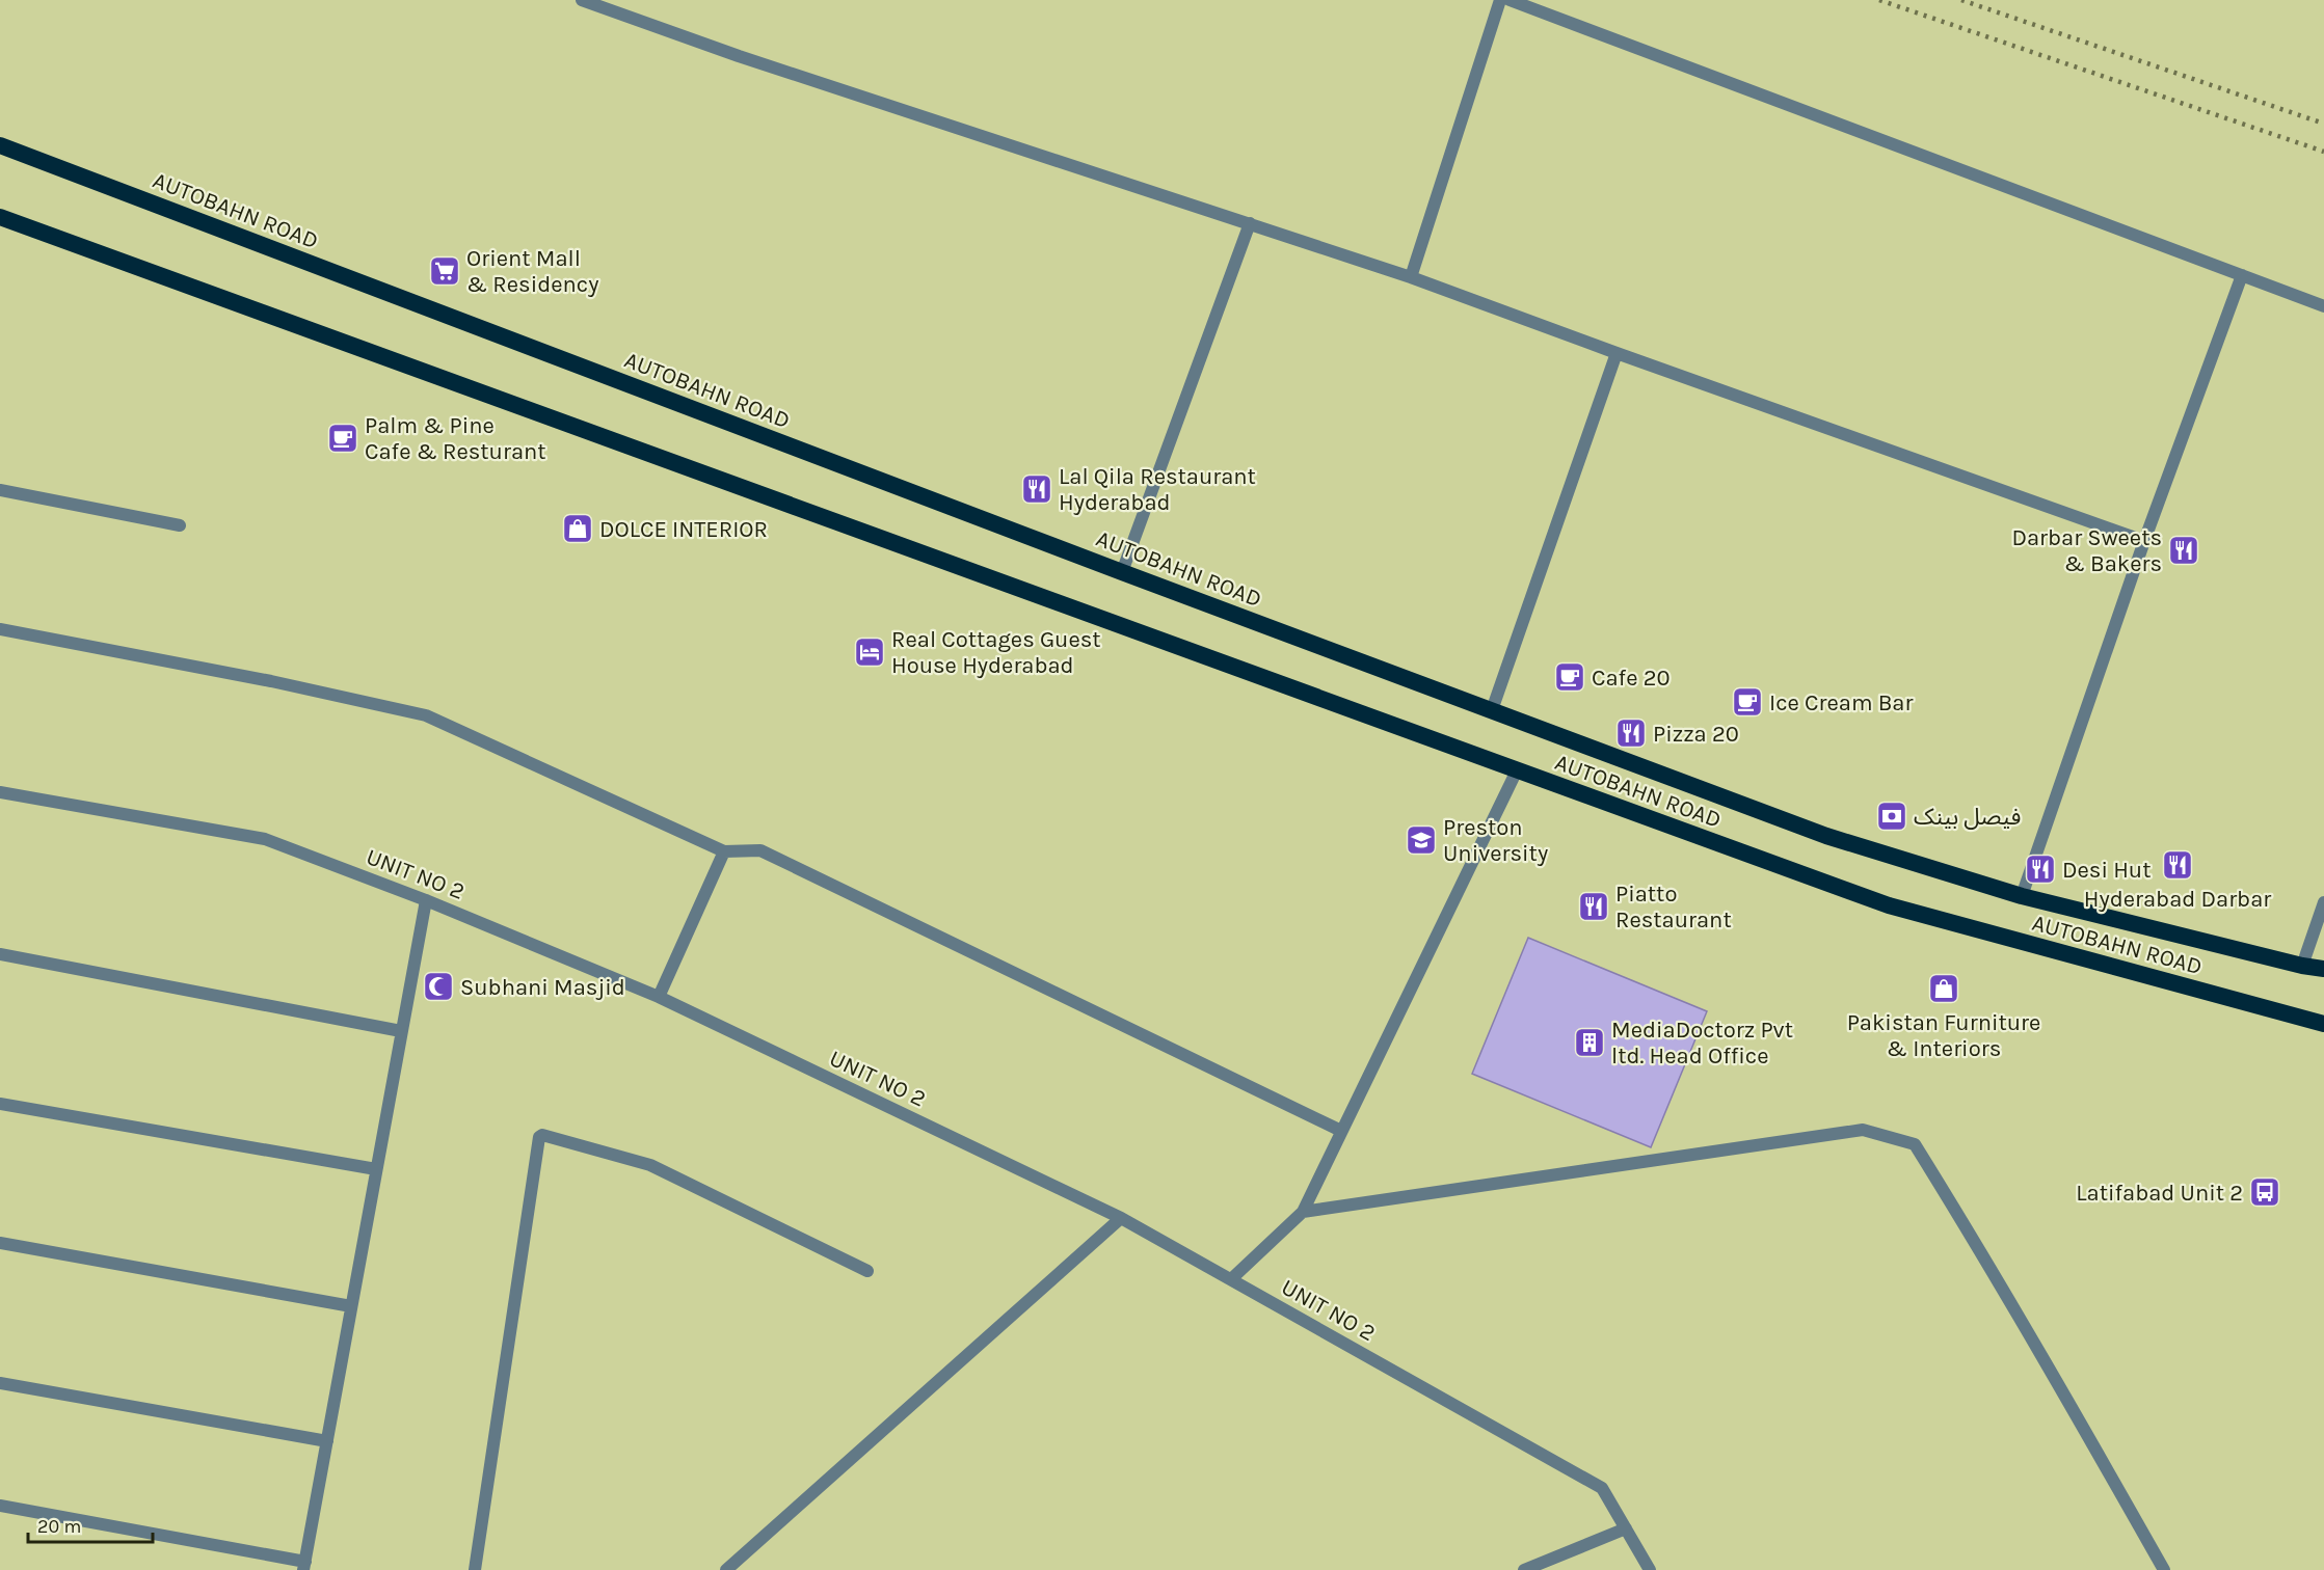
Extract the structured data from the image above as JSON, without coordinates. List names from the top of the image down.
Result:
{
  "streets": {
    "highway": ["AUTOBAHN ROAD"],
    "street": ["UNIT NO 2"]
  },
  "places": {
    "supermarket": ["Orient Mall & Residency"],
    "cafe": ["Palm & Pine Cafe & Resturant", "Cafe 20", "Ice Cream Bar"],
    "restaurant": [
      "Lal Qila Restaurant Hyderabad",
      "Darbar Sweets & Bakers",
      "Pizza 20",
      "Hyderabad Darbar",
      "Desi Hut",
      "Piatto Restaurant"
    ],
    "shop": ["DOLCE INTERIOR", "Pakistan Furniture & Interiors"],
    "hotel": ["Real Cottages Guest House Hyderabad"],
    "bank": ["فیصل بینک"],
    "school or university": ["Preston University"],
    "mosque": ["Subhani Masjid"],
    "building": ["MediaDoctorz Pvt ltd. Head Office"],
    "bus stop": ["Latifabad Unit 2"]
  },
  "scale_bar": "20 m"
}
